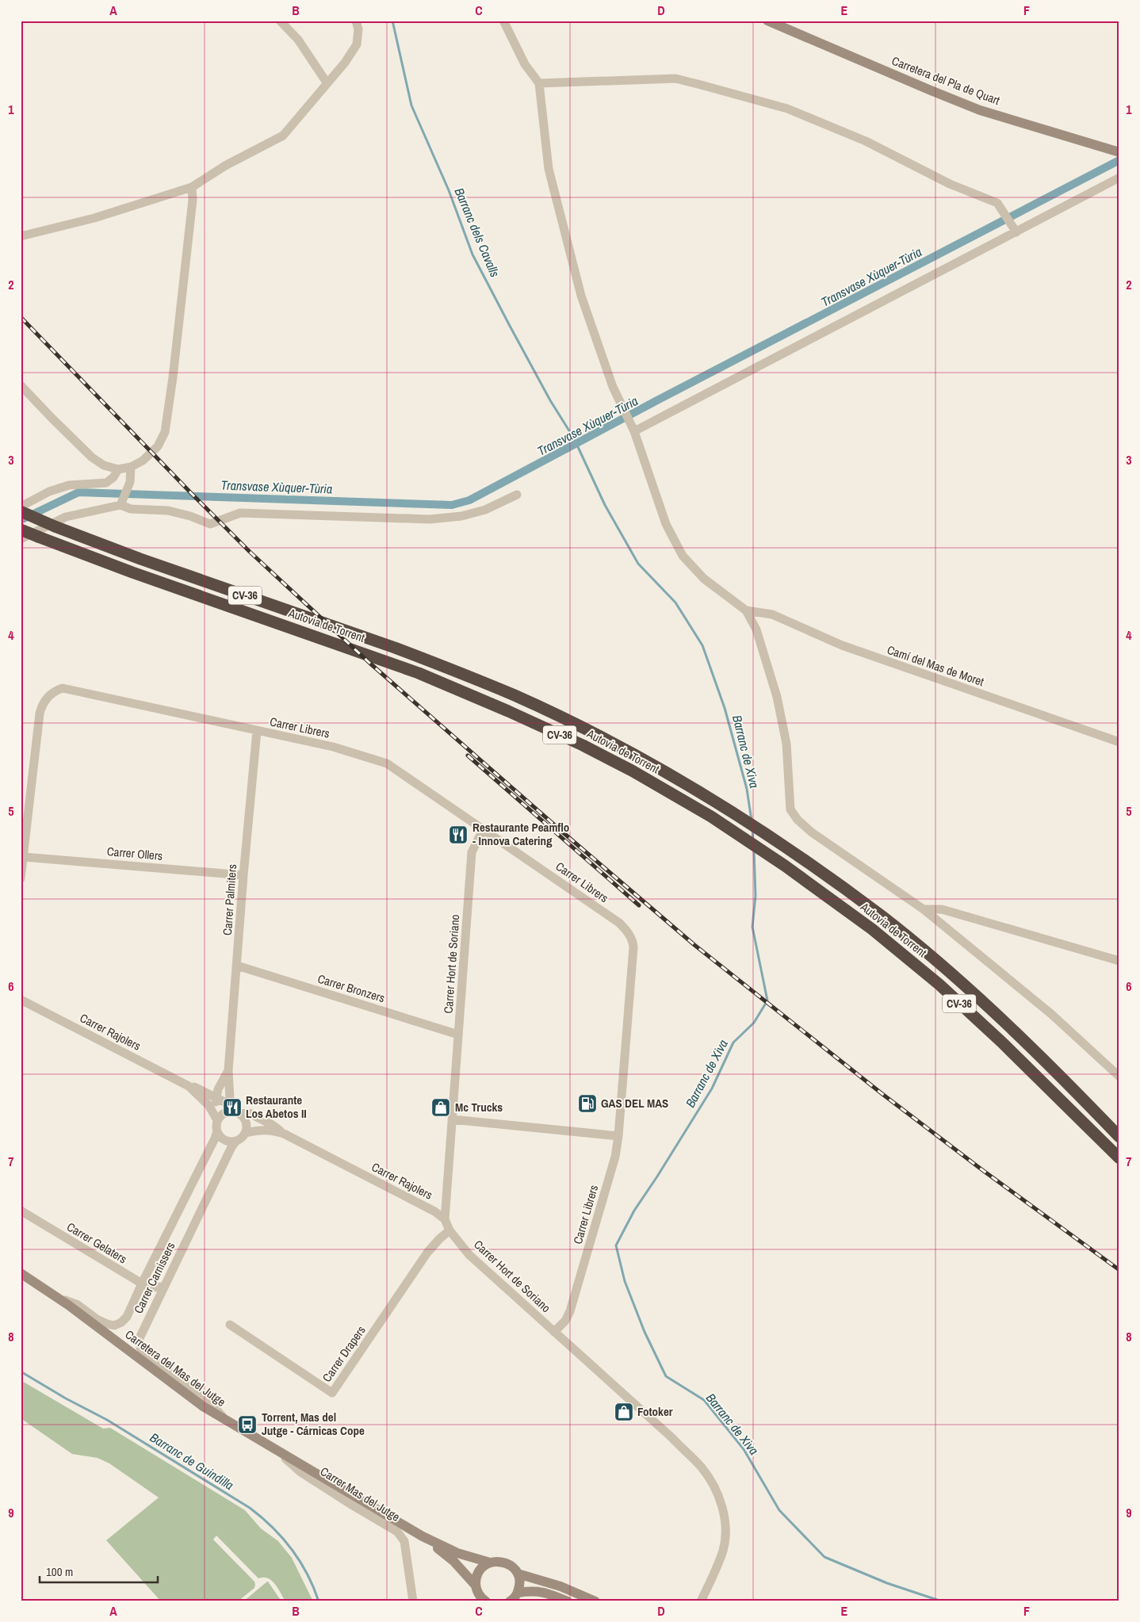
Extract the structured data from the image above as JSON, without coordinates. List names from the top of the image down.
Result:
{
  "streets": {
    "highway": ["CV-36", "Autovia de Torrent"],
    "street": [
      "Carretera del Pla de Quart",
      "Camí del Mas de Moret",
      "Carrer Librers",
      "Carrer Ollers",
      "Carrer Palmiters",
      "Carrer Hort de Soriano",
      "Carrer Bronzers",
      "Carrer Rajolers",
      "Carrer Gelaters",
      "Carrer Carnissers",
      "Carrer Drapers",
      "Carretera del Mas del Jutge",
      "Carrer Mas del Jutge"
    ]
  },
  "crossings": [
    ["Carrer Librers", "Carrer Ollers"],
    ["Carrer Librers", "Carrer Palmiters"],
    ["Carrer Librers", "Carrer Hort de Soriano"],
    ["Carrer Ollers", "Carrer Palmiters"],
    ["Carrer Palmiters", "Carrer Bronzers"],
    ["Carrer Palmiters", "Carrer Rajolers"],
    ["Carrer Palmiters", "Carrer Carnissers"],
    ["Carrer Hort de Soriano", "Carrer Bronzers"],
    ["Carrer Hort de Soriano", "Carrer Rajolers"],
    ["Carrer Hort de Soriano", "Carrer Drapers"],
    ["Carrer Rajolers", "Carrer Carnissers"],
    ["Carrer Gelaters", "Carrer Carnissers"],
    ["Carrer Carnissers", "Carretera del Mas del Jutge"],
    ["Carretera del Mas del Jutge", "Carrer Mas del Jutge"]
  ],
  "water": [
    "Barranc dels Cavalls",
    "Transvase Xùquer-Tùria",
    "Barranc de Xiva",
    "Barranc de Guindilla"
  ],
  "places": {
    "restaurant": ["Restaurante Peamflo - Innova Catering", "Restaurante Los Abetos II"],
    "fuel station": ["GAS DEL MAS"],
    "shop": ["Mc Trucks", "Fotoker"],
    "bus stop": ["Torrent, Mas del Jutge - Cárnicas Cope"]
  },
  "scale_bar": "100 m",
  "grid": {
    "columns": [
      "A",
      "B",
      "C",
      "D",
      "E",
      "F"
    ],
    "rows": [
      "1",
      "2",
      "3",
      "4",
      "5",
      "6",
      "7",
      "8",
      "9"
    ]
  }
}
